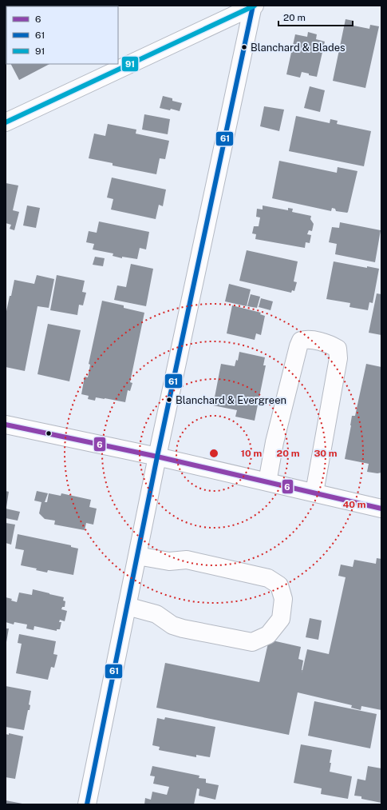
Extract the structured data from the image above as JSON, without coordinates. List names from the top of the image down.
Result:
{
  "places": ["Blanchard & Blades", "Blanchard & Evergreen"],
  "lines": ["transit line 61", "transit line 91", "transit line 6"],
  "legend": ["6", "61", "91"],
  "scale_bar": "20 m",
  "rings": [
    "10 m",
    "20 m",
    "30 m",
    "40 m"
  ]
}
